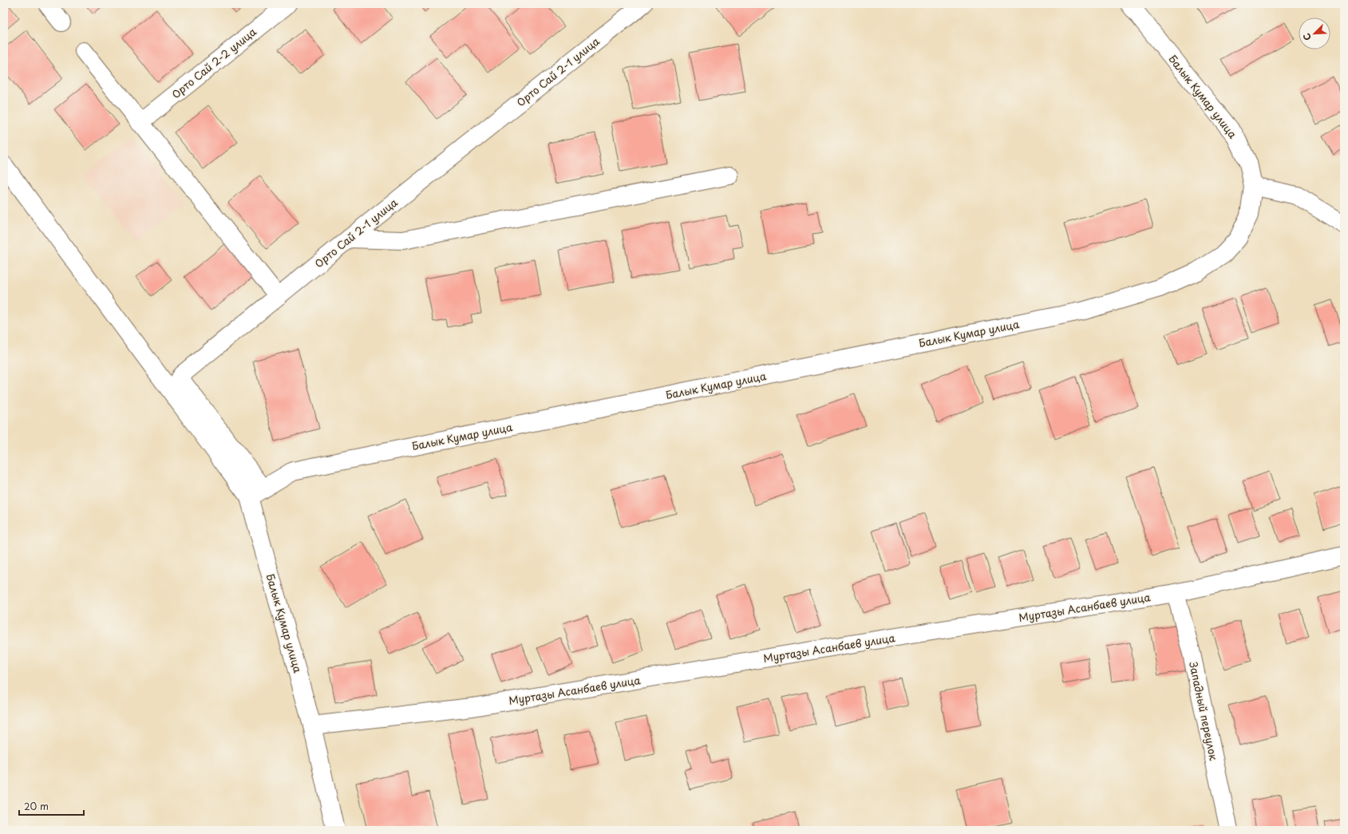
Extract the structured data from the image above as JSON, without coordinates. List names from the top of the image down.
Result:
{
  "streets": {
    "street": [
      "Орто Сай 2-2 улица",
      "Орто Сай 2-1 улица",
      "Балык Кумар улица",
      "Муртазы Асанбаев улица",
      "Западный переулок"
    ]
  },
  "crossings": [
    ["Орто Сай 2-1 улица", "Балык Кумар улица"],
    ["Балык Кумар улица", "Муртазы Асанбаев улица"],
    ["Муртазы Асанбаев улица", "Западный переулок"]
  ],
  "scale_bar": "20 m",
  "north": "bottom left"
}
